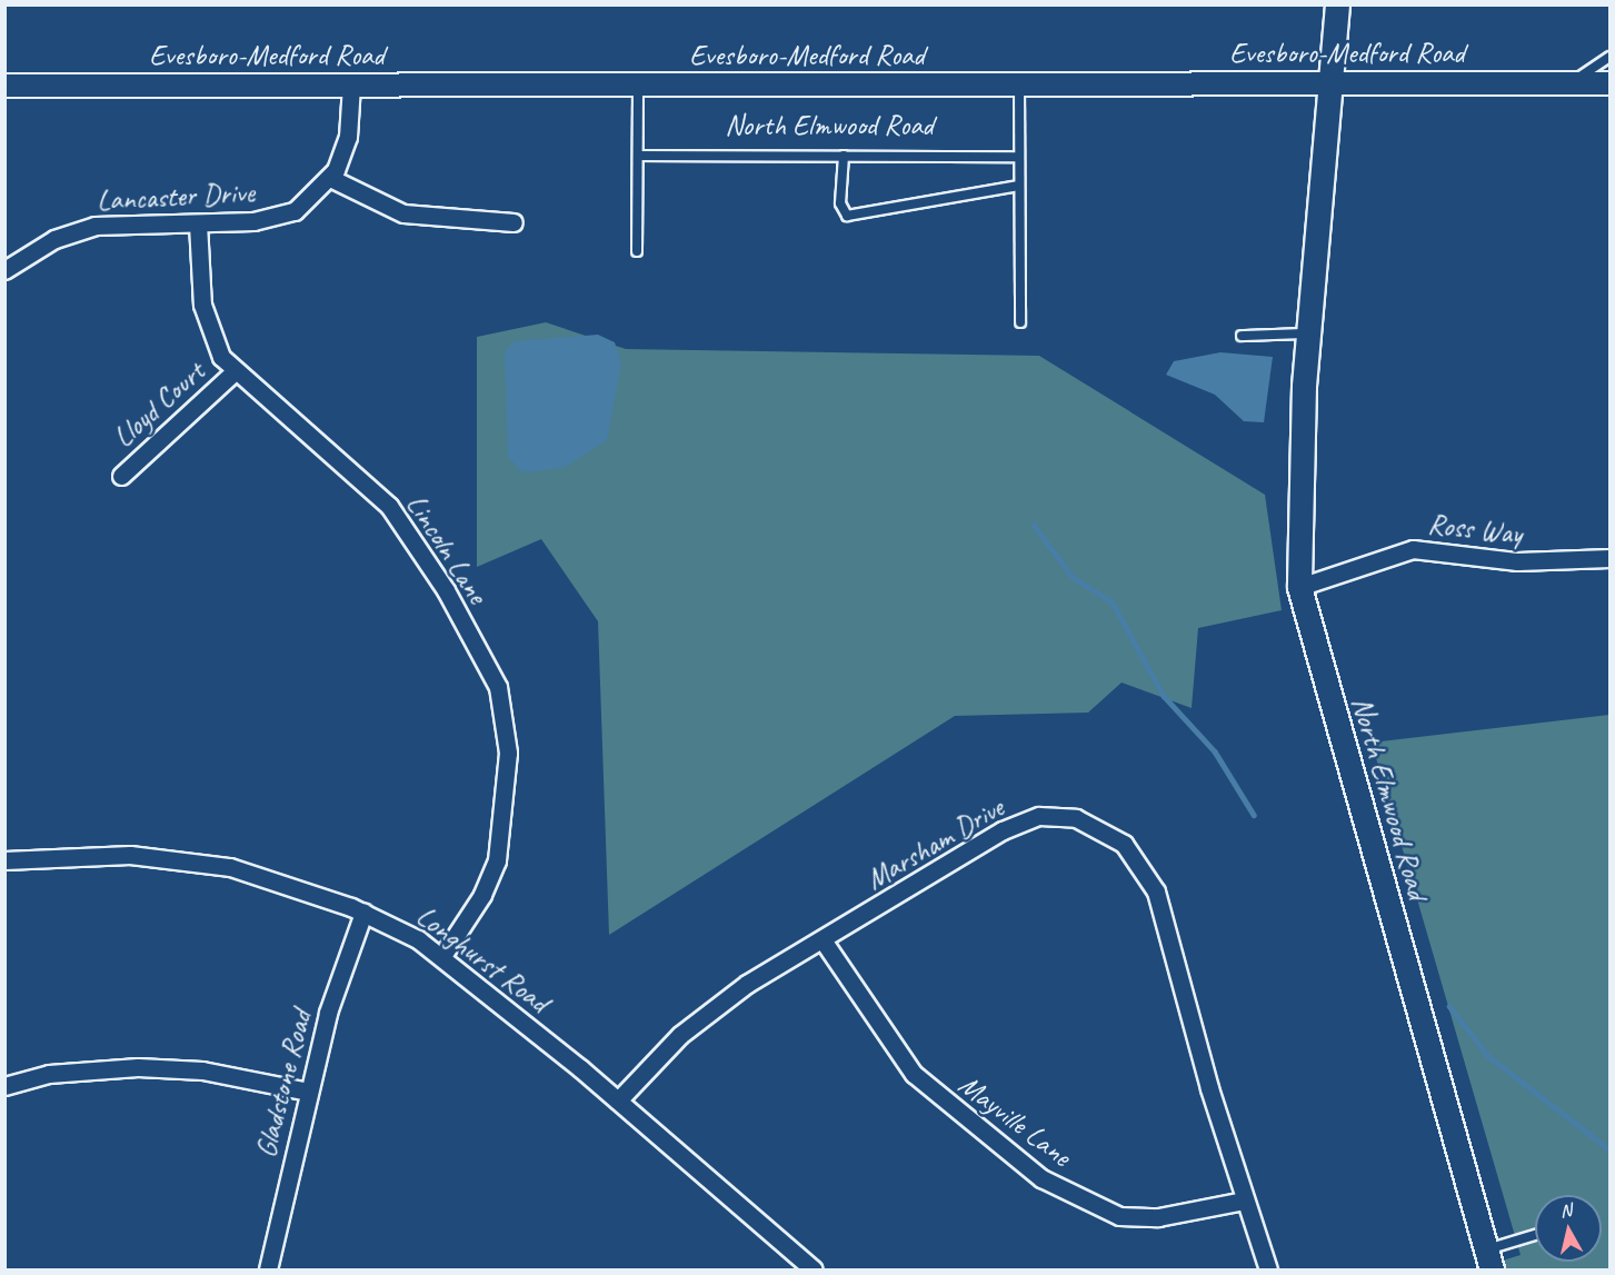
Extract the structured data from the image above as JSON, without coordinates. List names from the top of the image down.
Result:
{
  "streets": {
    "main road": ["North Elmwood Road"],
    "street": [
      "Evesboro-Medford Road",
      "Lancaster Drive",
      "Lloyd Court",
      "Ross Way",
      "Lincoln Lane",
      "Marsham Drive",
      "Longhurst Road",
      "Gladstone Road",
      "Mayville Lane"
    ]
  },
  "crossings": [
    ["Evesboro-Medford Road", "North Elmwood Road"],
    ["Evesboro-Medford Road", "Lancaster Drive"],
    ["North Elmwood Road", "Ross Way"],
    ["Lancaster Drive", "Lincoln Lane"],
    ["Lloyd Court", "Lincoln Lane"],
    ["Lincoln Lane", "Longhurst Road"],
    ["Marsham Drive", "Longhurst Road"],
    ["Marsham Drive", "Mayville Lane"],
    ["Longhurst Road", "Gladstone Road"]
  ],
  "north": "top"
}
